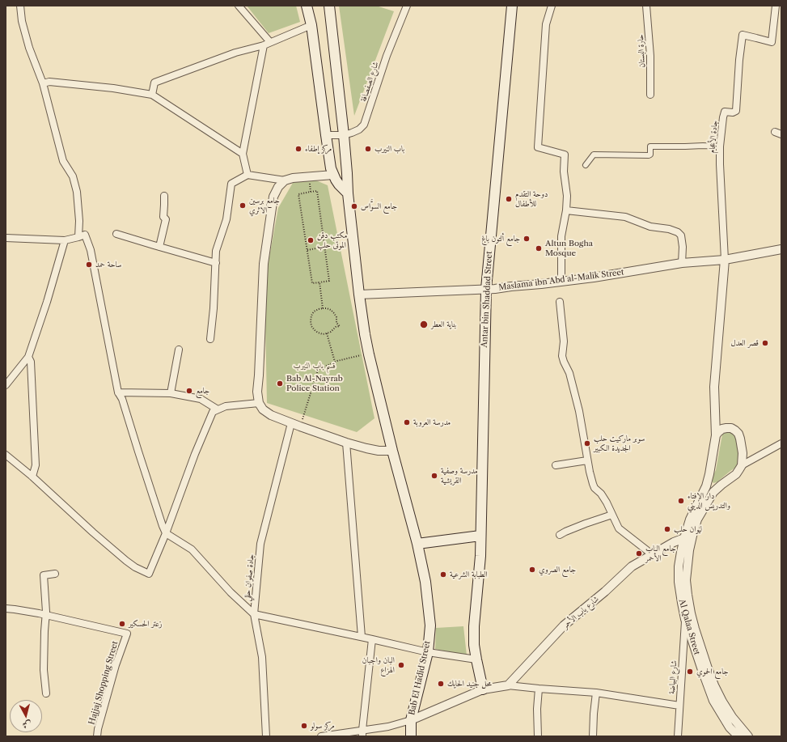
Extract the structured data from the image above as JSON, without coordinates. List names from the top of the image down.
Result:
{
  "streets": {
    "main road": ["Antar bin Shaddad Street", "Bab El Hadid Street"],
    "street": [
      "حارة البستان",
      "شارع الصفصافة",
      "جادة الأعجام",
      "Maslama ibn Abd al-Malik Street",
      "جادة صفوان حللي",
      "شارع باب الأحمر",
      "Al Qalaa Street",
      "شارع البياضة",
      "Hajjaj Shopping Street"
    ]
  },
  "crossings": [
    ["شارع الصفصافة", "Bab El Hadid Street"],
    ["جادة الأعجام", "Maslama ibn Abd al-Malik Street"],
    ["جادة الأعجام", "Al Qalaa Street"],
    ["Maslama ibn Abd al-Malik Street", "Antar bin Shaddad Street"],
    ["Maslama ibn Abd al-Malik Street", "Al Qalaa Street"],
    ["Maslama ibn Abd al-Malik Street", "Bab El Hadid Street"],
    ["شارع باب الأحمر", "Al Qalaa Street"],
    ["Al Qalaa Street", "شارع البياضة"]
  ],
  "parks": ["قسم باب النيرب"],
  "places": [
    "مركز إطفاء",
    "باب النيرب",
    "دوحة التقدم للأطفال",
    "جامع برسين الاثري",
    "جامع السوَّاس",
    "جامع ألتون باغ",
    "مكتب دفن الموتى حلب",
    "Altun Bogha Mosque",
    "ساحة حمد",
    "بناية العطر",
    "قصر العدل",
    "Bab Al-Nayrab Police Station",
    "جامع",
    "مدرسة العروبة",
    "سوبر ماركيت حلب الجديدة الكبير",
    "مدرسة وصفية القريشية",
    "دار الإفتاء والتدريس الديني",
    "ليوان حلب",
    "جامع الباب الأحمر",
    "جامع الصروي",
    "الطبابة الشرعية",
    "زعتر الحسكير",
    "البان واجبان الهزاع",
    "جامع الحموي",
    "محل جنيد الحايك",
    "مركز سولو"
  ],
  "north": "bottom"
}
